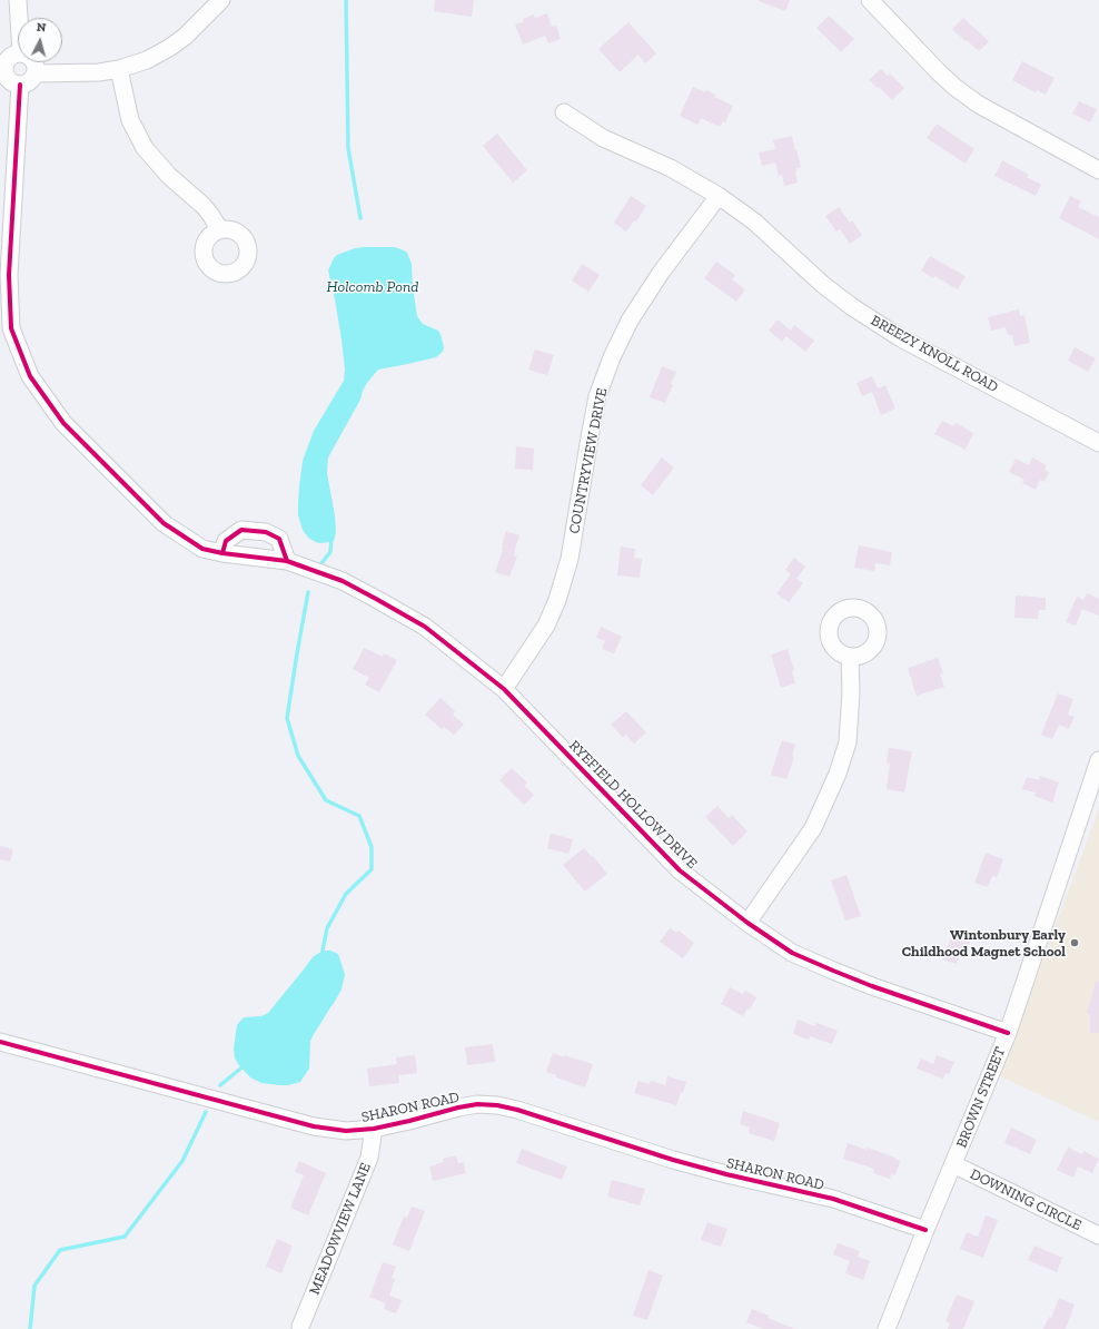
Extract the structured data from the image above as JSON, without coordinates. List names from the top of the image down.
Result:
{
  "streets": {
    "street": [
      "BREEZY KNOLL ROAD",
      "COUNTRYVIEW DRIVE",
      "RYEFIELD HOLLOW DRIVE",
      "BROWN STREET",
      "SHARON ROAD",
      "DOWNING CIRCLE",
      "MEADOWVIEW LANE"
    ]
  },
  "crossings": [
    ["BREEZY KNOLL ROAD", "COUNTRYVIEW DRIVE"],
    ["COUNTRYVIEW DRIVE", "RYEFIELD HOLLOW DRIVE"],
    ["RYEFIELD HOLLOW DRIVE", "BROWN STREET"],
    ["BROWN STREET", "SHARON ROAD"],
    ["BROWN STREET", "DOWNING CIRCLE"],
    ["SHARON ROAD", "MEADOWVIEW LANE"]
  ],
  "water": ["Holcomb Pond"],
  "places": ["Wintonbury Early Childhood Magnet School"],
  "north": "top"
}
